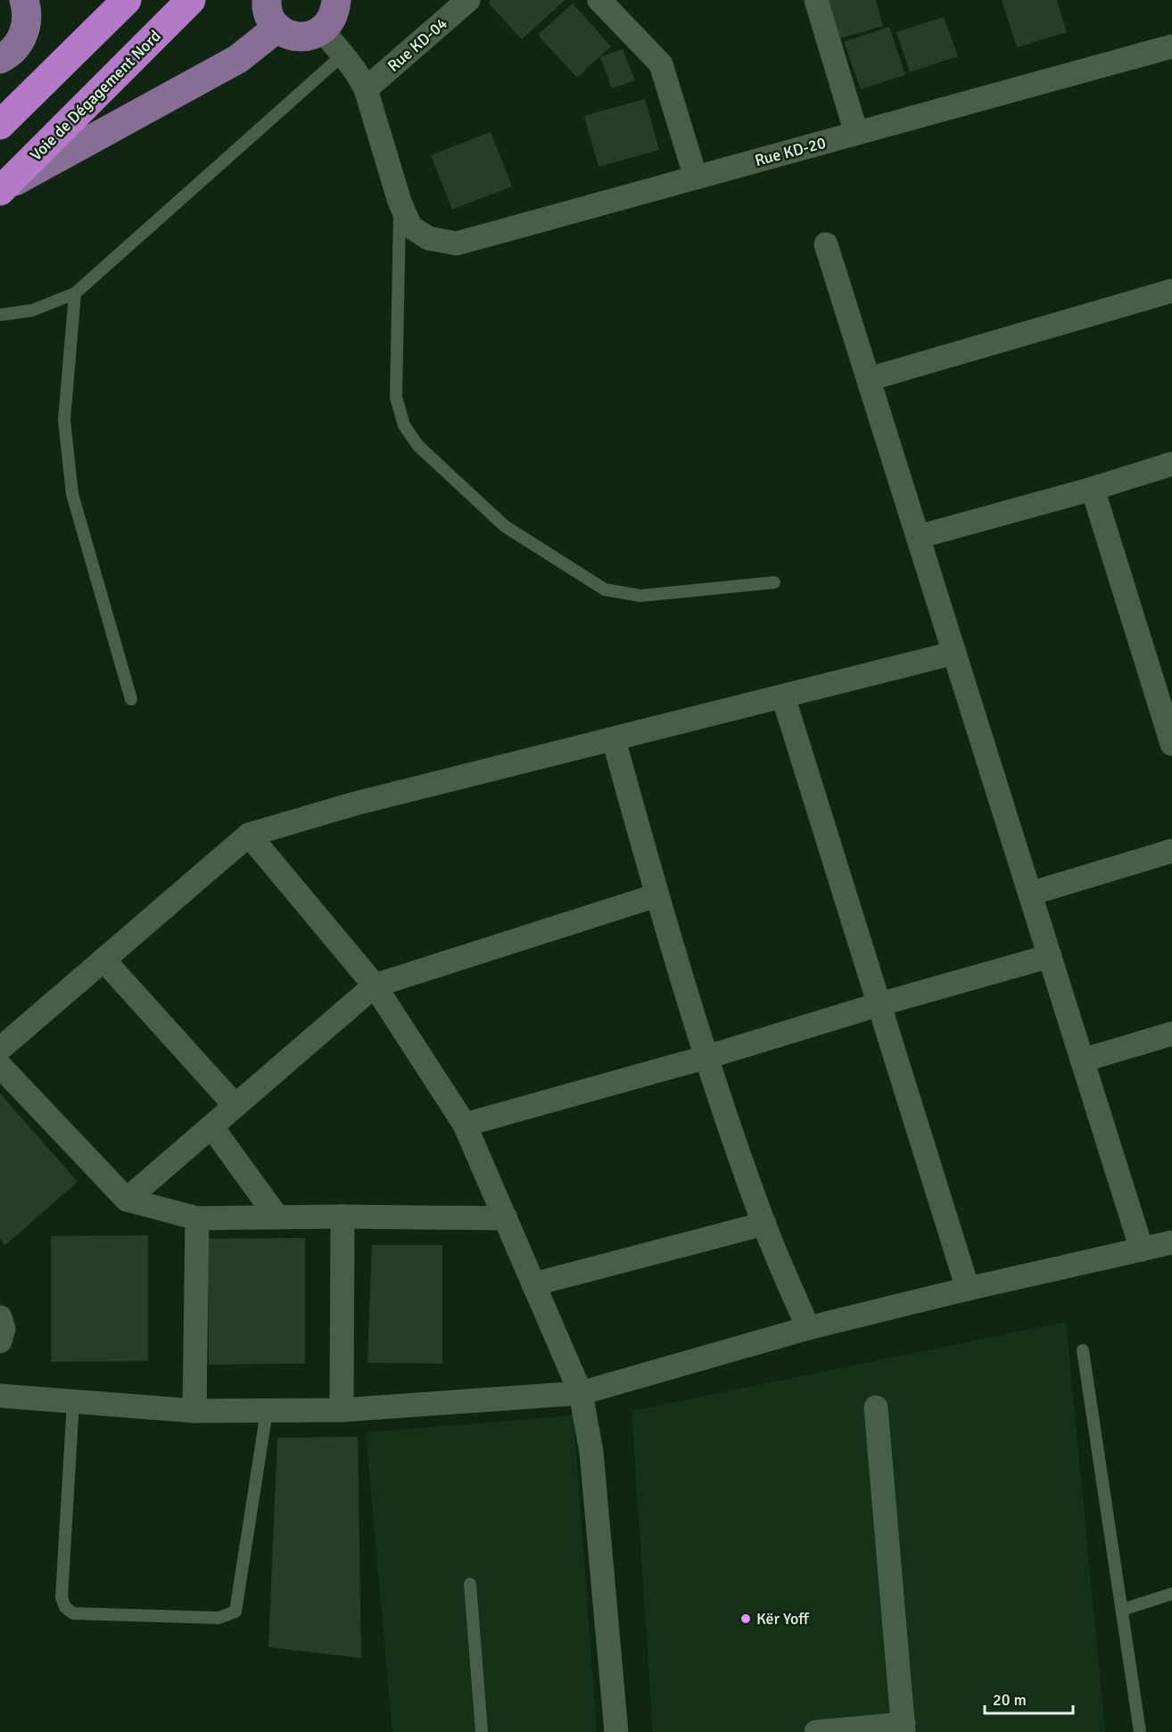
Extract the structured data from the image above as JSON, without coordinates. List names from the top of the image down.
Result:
{
  "streets": {
    "highway": ["Voie de Dégagement Nord"],
    "street": ["Rue KD-04", "Rue KD-20"]
  },
  "places": ["Kër Yoff"],
  "scale_bar": "20 m"
}
